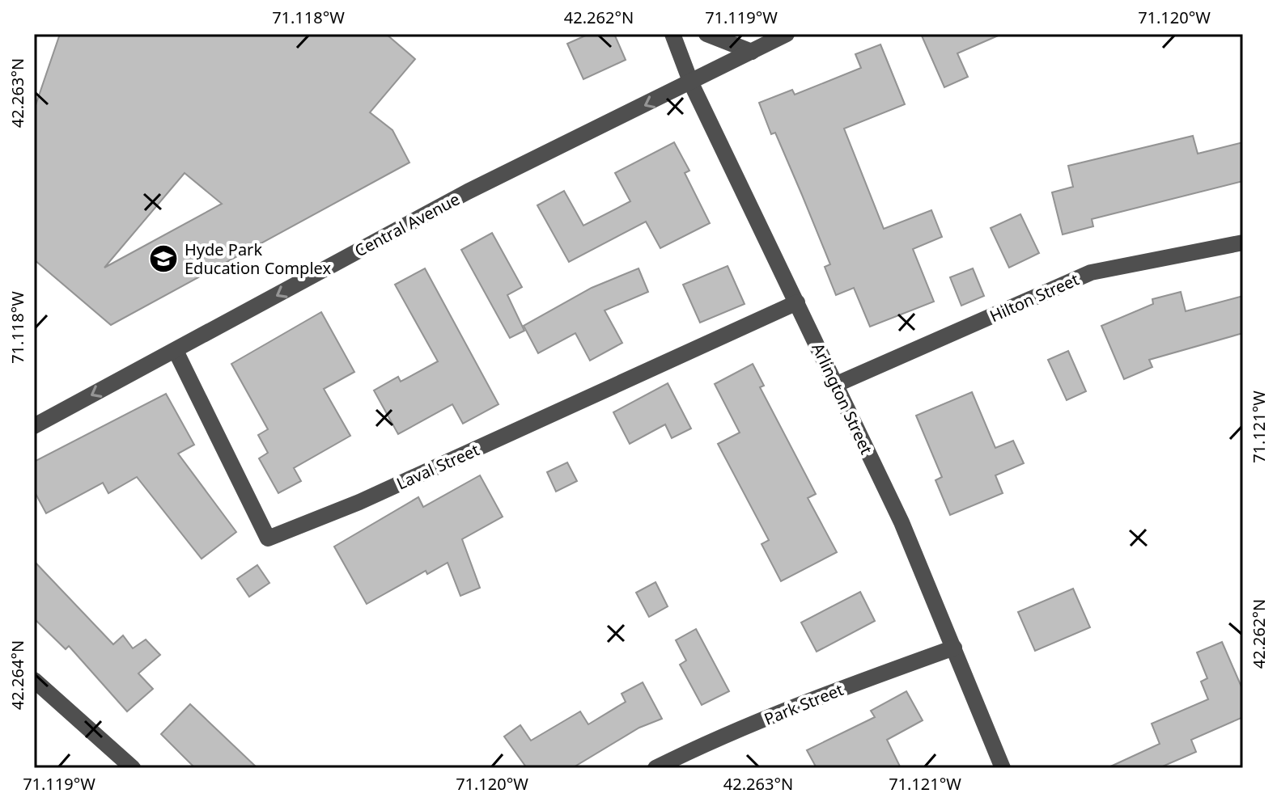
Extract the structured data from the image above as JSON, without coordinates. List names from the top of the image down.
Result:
{
  "streets": {
    "street": [
      "Central Avenue",
      "Hilton Street",
      "Arlington Street",
      "Laval Street",
      "Park Street"
    ]
  },
  "crossings": [
    ["Central Avenue", "Arlington Street"],
    ["Central Avenue", "Laval Street"],
    ["Hilton Street", "Arlington Street"],
    ["Arlington Street", "Laval Street"],
    ["Arlington Street", "Park Street"]
  ],
  "one_way": ["Central Avenue"],
  "places": {
    "school or university": ["Hyde Park Education Complex"]
  },
  "coordinates": [
    "71.118°W",
    "42.262°N",
    "71.119°W",
    "71.120°W",
    "42.263°N",
    "71.121°W",
    "42.264°N"
  ]
}
